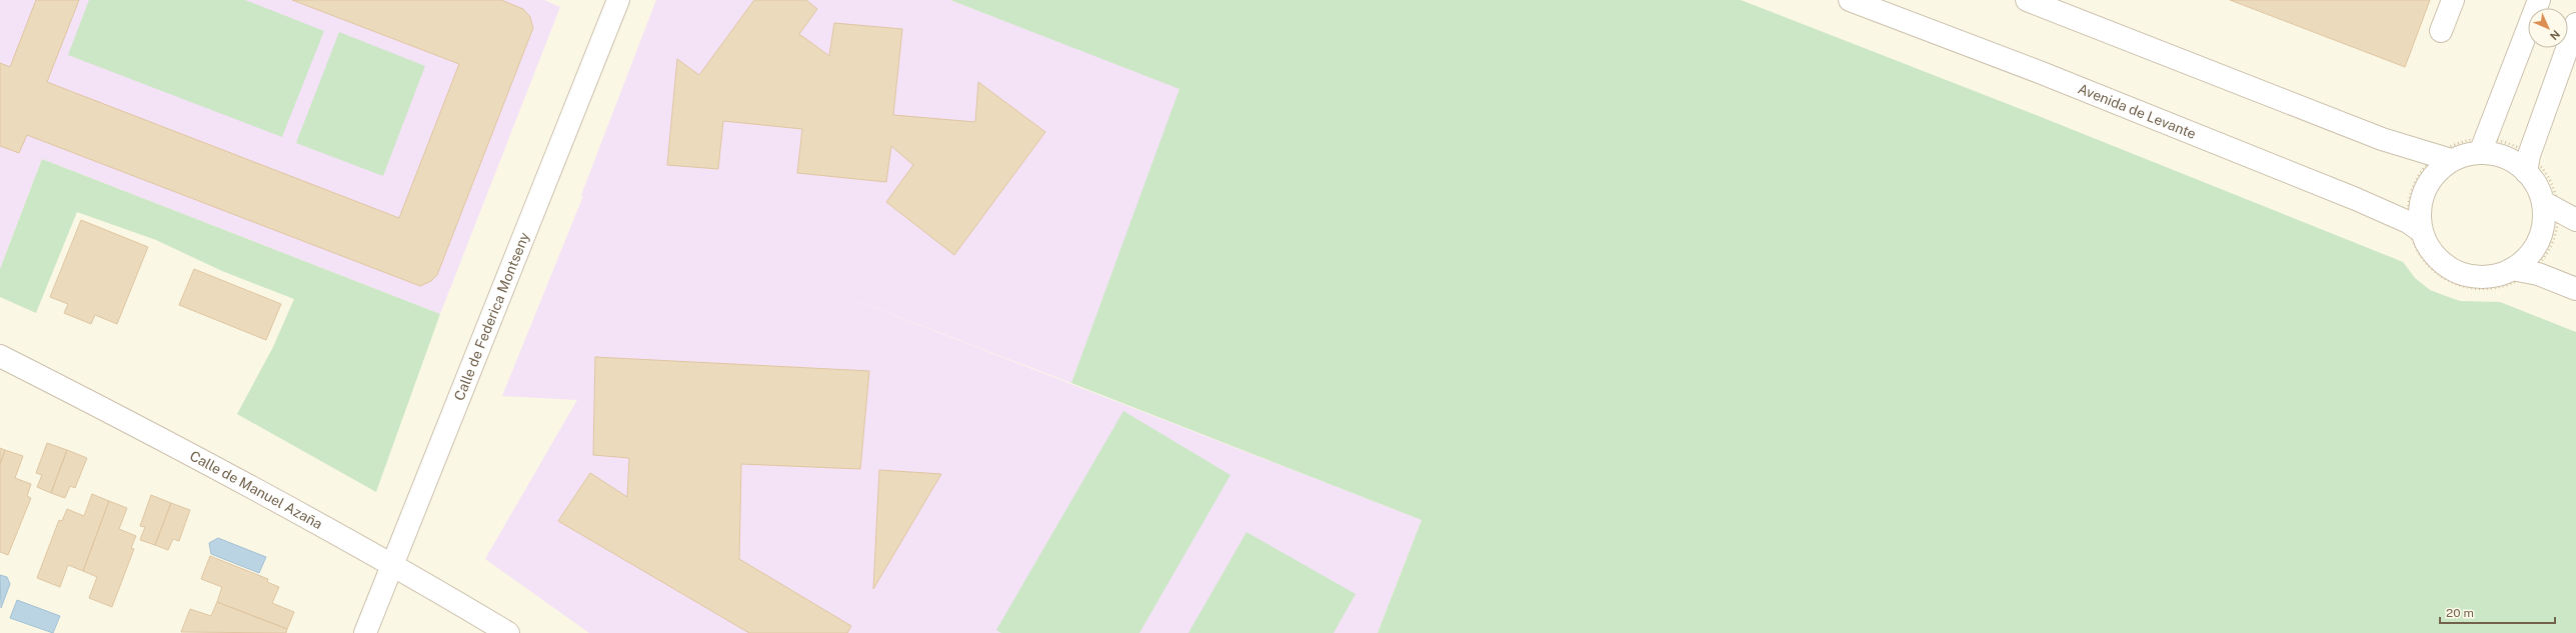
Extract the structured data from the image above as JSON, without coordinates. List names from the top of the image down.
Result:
{
  "streets": {
    "street": ["Avenida de Levante", "Calle de Federica Montseny", "Calle de Manuel Azaña"]
  },
  "crossings": [
    ["Calle de Federica Montseny", "Calle de Manuel Azaña"]
  ],
  "scale_bar": "20 m",
  "north": "bottom right"
}
